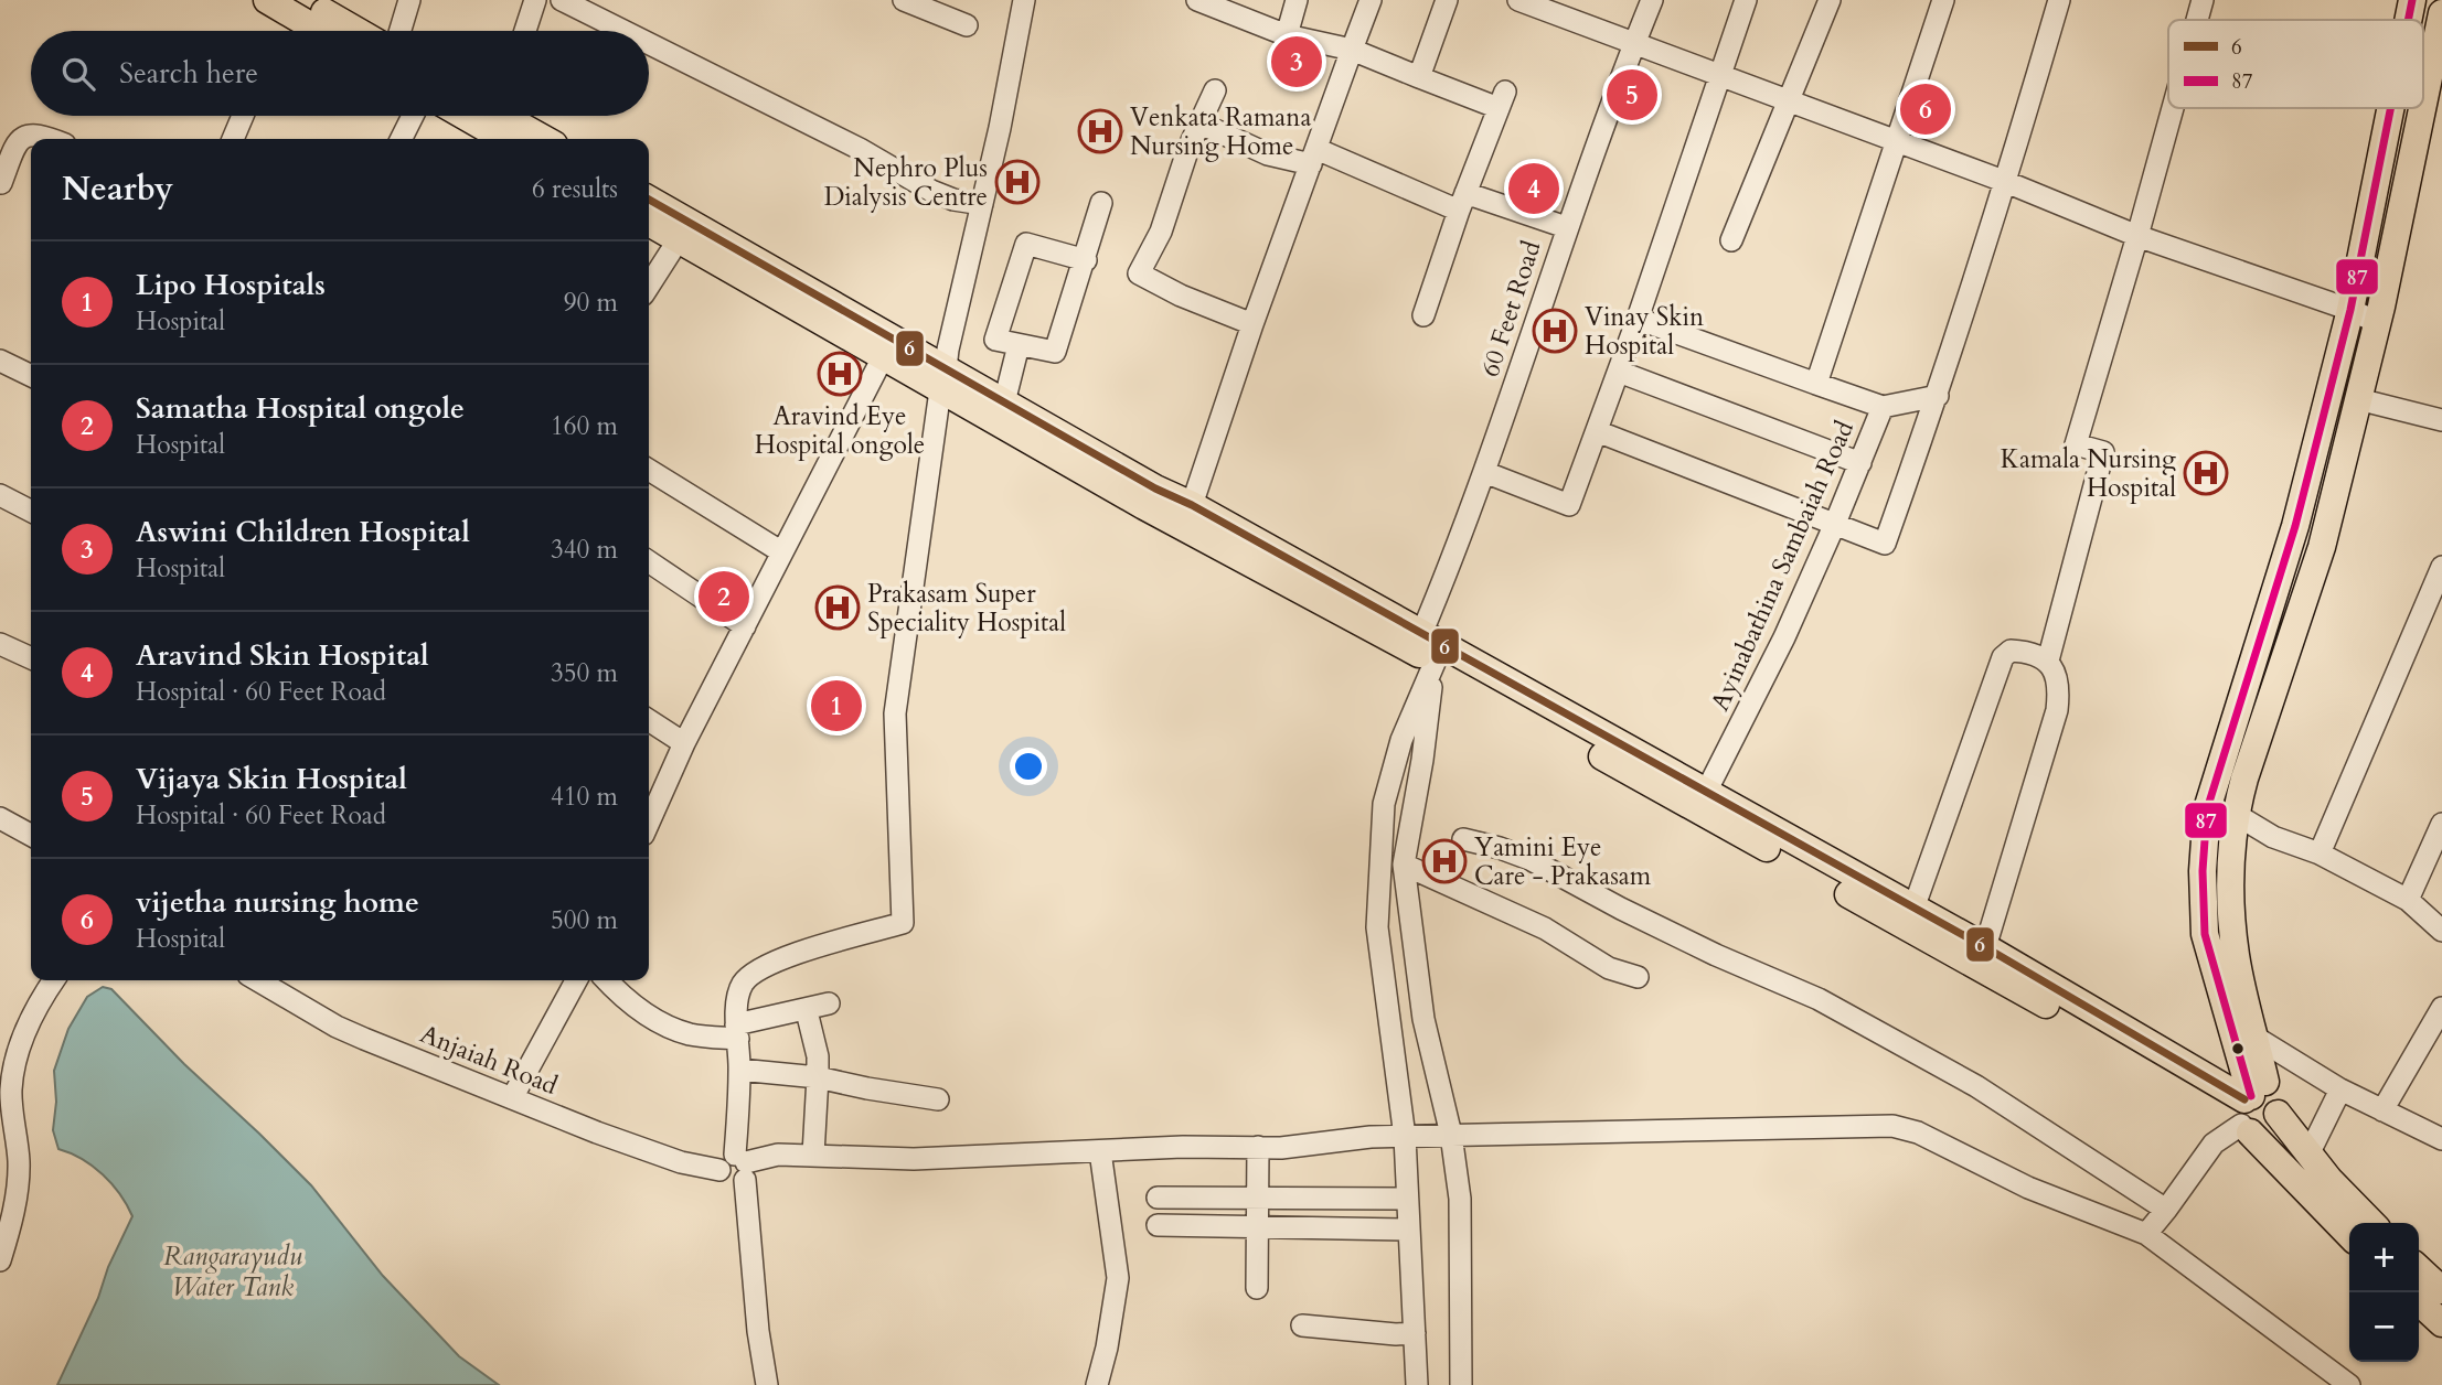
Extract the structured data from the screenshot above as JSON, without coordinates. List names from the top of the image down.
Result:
{
  "streets": {
    "street": ["60 Feet Road", "Ayinabathina Sambaiah Road", "Anjaiah Road"]
  },
  "water": ["Rangarayudu Water Tank"],
  "places": {
    "hospital": [
      "Venkata Ramana Nursing Home",
      "Nephro Plus Dialysis Centre",
      "Vinay Skin Hospital",
      "Aravind Eye Hospital ongole",
      "Kamala Nursing Hospital",
      "Prakasam Super Speciality Hospital",
      "Yamini Eye Care - Prakasam"
    ]
  },
  "lines": ["transit line 87", "transit line 6"],
  "legend": ["6", "87"],
  "page": {
    "search": "Search here",
    "pins": [
      "3",
      "5",
      "6",
      "4",
      "2",
      "1"
    ],
    "heading": ["Nearby", "6 results"],
    "list": [
      {
        "mark": "1",
        "name": "Lipo Hospitals",
        "note": "Hospital",
        "value": "90 m"
      },
      {
        "mark": "2",
        "name": "Samatha Hospital ongole",
        "note": "Hospital",
        "value": "160 m"
      },
      {
        "mark": "3",
        "name": "Aswini Children Hospital",
        "note": "Hospital",
        "value": "340 m"
      },
      {
        "mark": "4",
        "name": "Aravind Skin Hospital",
        "note": "Hospital · 60 Feet Road",
        "value": "350 m"
      },
      {
        "mark": "5",
        "name": "Vijaya Skin Hospital",
        "note": "Hospital · 60 Feet Road",
        "value": "410 m"
      },
      {
        "mark": "6",
        "name": "vijetha nursing home",
        "note": "Hospital",
        "value": "500 m"
      }
    ],
    "map_buttons": ["+", "−"]
  }
}
